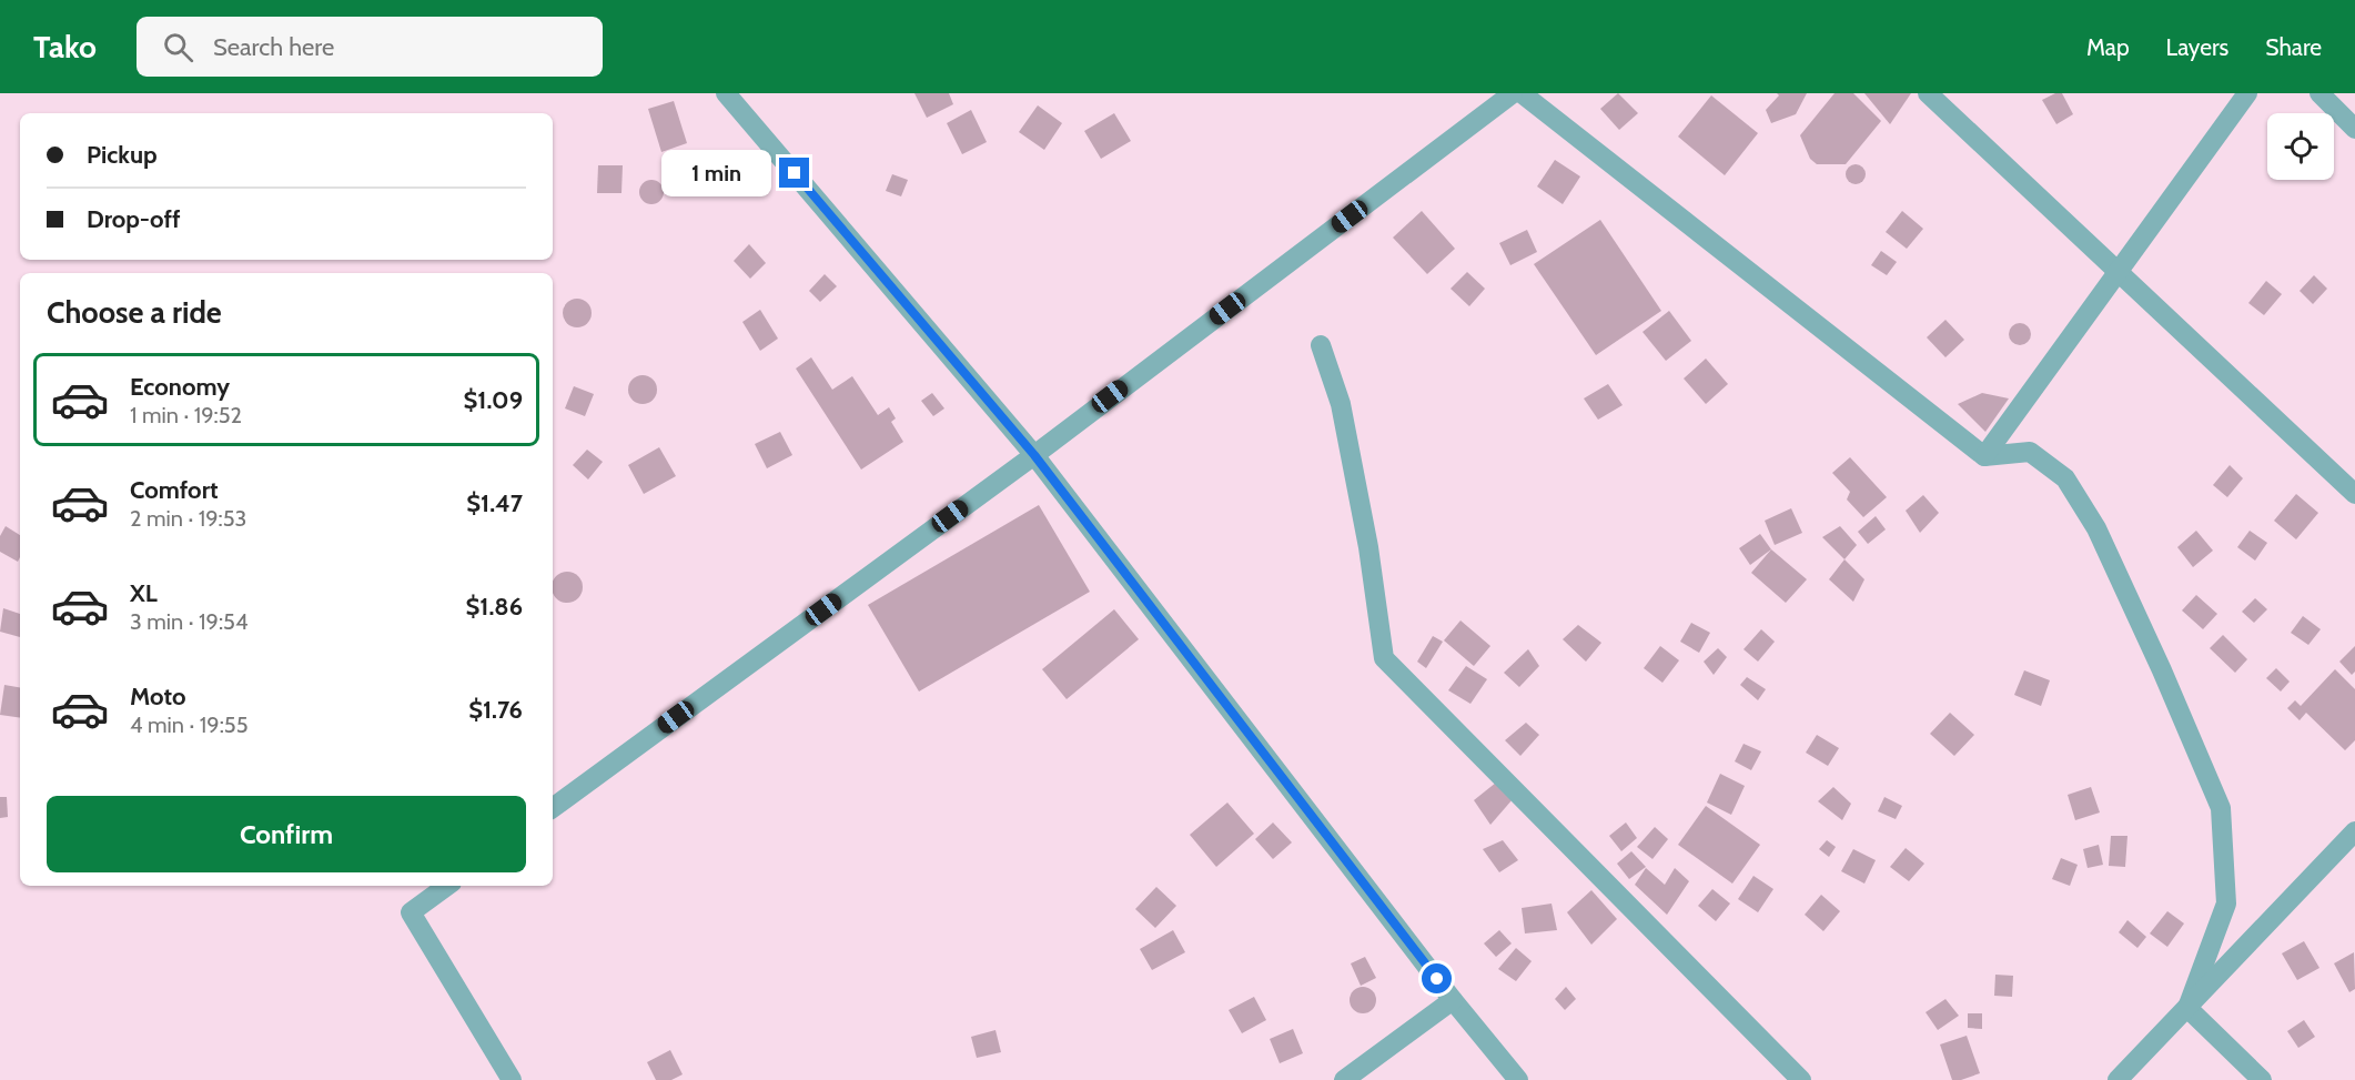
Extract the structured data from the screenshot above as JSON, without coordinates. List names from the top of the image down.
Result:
{
  "page": {
    "header": "Tako",
    "search": "Search here",
    "nav": ["Map", "Layers", "Share"],
    "banner": ["Pickup", "Drop-off"],
    "bubble": "1 min",
    "heading": "Choose a ride",
    "list": [
      {
        "name": "Economy",
        "note": "1 min · 19:52",
        "value": "$1.09"
      },
      {
        "name": "Comfort",
        "note": "2 min · 19:53",
        "value": "$1.47"
      },
      {
        "name": "XL",
        "note": "3 min · 19:54",
        "value": "$1.86"
      },
      {
        "name": "Moto",
        "note": "4 min · 19:55",
        "value": "$1.76"
      }
    ],
    "buttons": "Confirm"
  }
}
